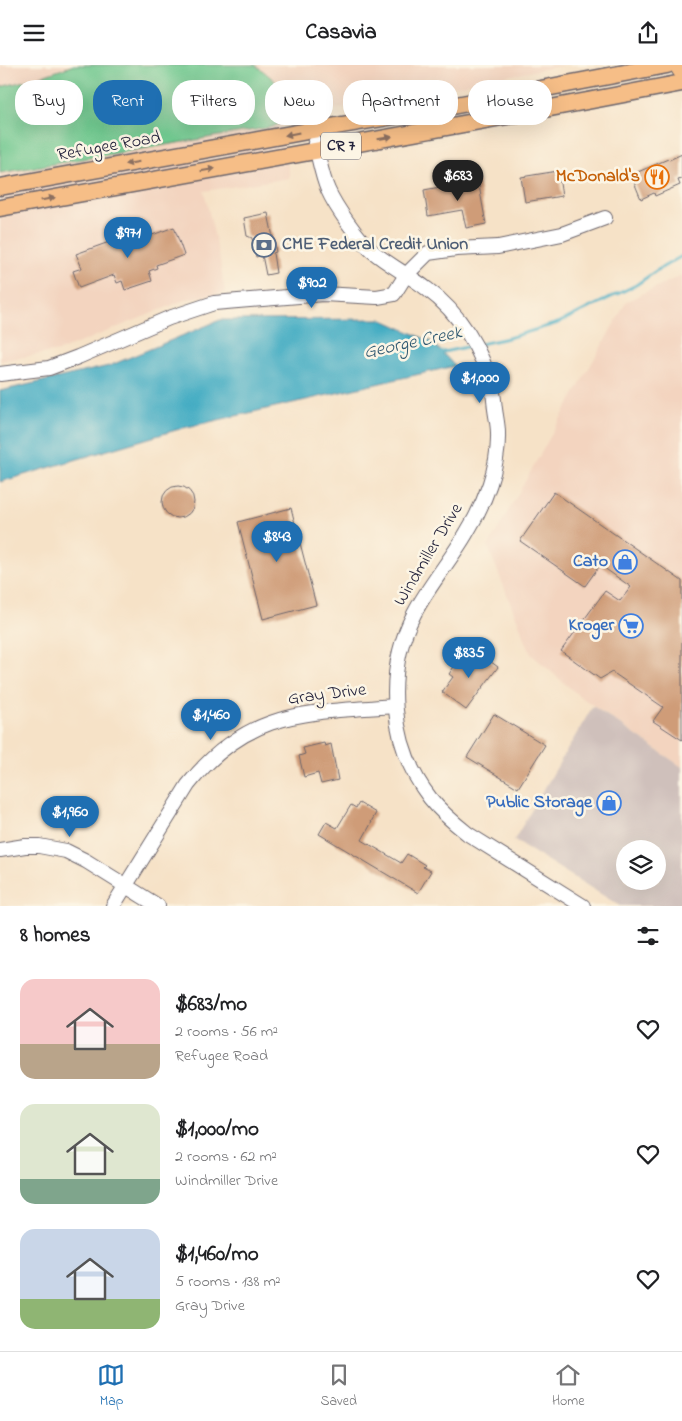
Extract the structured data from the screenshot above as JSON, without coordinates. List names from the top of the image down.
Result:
{
  "streets": {
    "main road": ["CR 7", "Refugee Road"],
    "street": ["Windmiller Drive", "Gray Drive"]
  },
  "crossings": [
    ["CR 7", "Windmiller Drive"],
    ["Windmiller Drive", "Gray Drive"]
  ],
  "water": ["George Creek"],
  "places": {
    "restaurant": ["McDonald's"],
    "bank": ["CME Federal Credit Union"],
    "shop": ["Cato", "Public Storage"],
    "supermarket": ["Kroger"]
  },
  "page": {
    "header": "Casavia",
    "chip": [
      "Buy",
      "Rent",
      "Filters",
      "New",
      "Apartment",
      "House"
    ],
    "price": [
      "$683",
      "$971",
      "$902",
      "$1,000",
      "$843",
      "$835",
      "$1,460",
      "$1,960"
    ],
    "heading": "8 homes",
    "list": [
      {
        "name": "$683/mo",
        "note": "2 rooms · 56 m² · Refugee Road"
      },
      {
        "name": "$1,000/mo",
        "note": "2 rooms · 62 m² · Windmiller Drive"
      },
      {
        "name": "$1,460/mo",
        "note": "5 rooms · 138 m² · Gray Drive"
      }
    ],
    "tabs": ["Map", "Saved", "Home"]
  }
}
